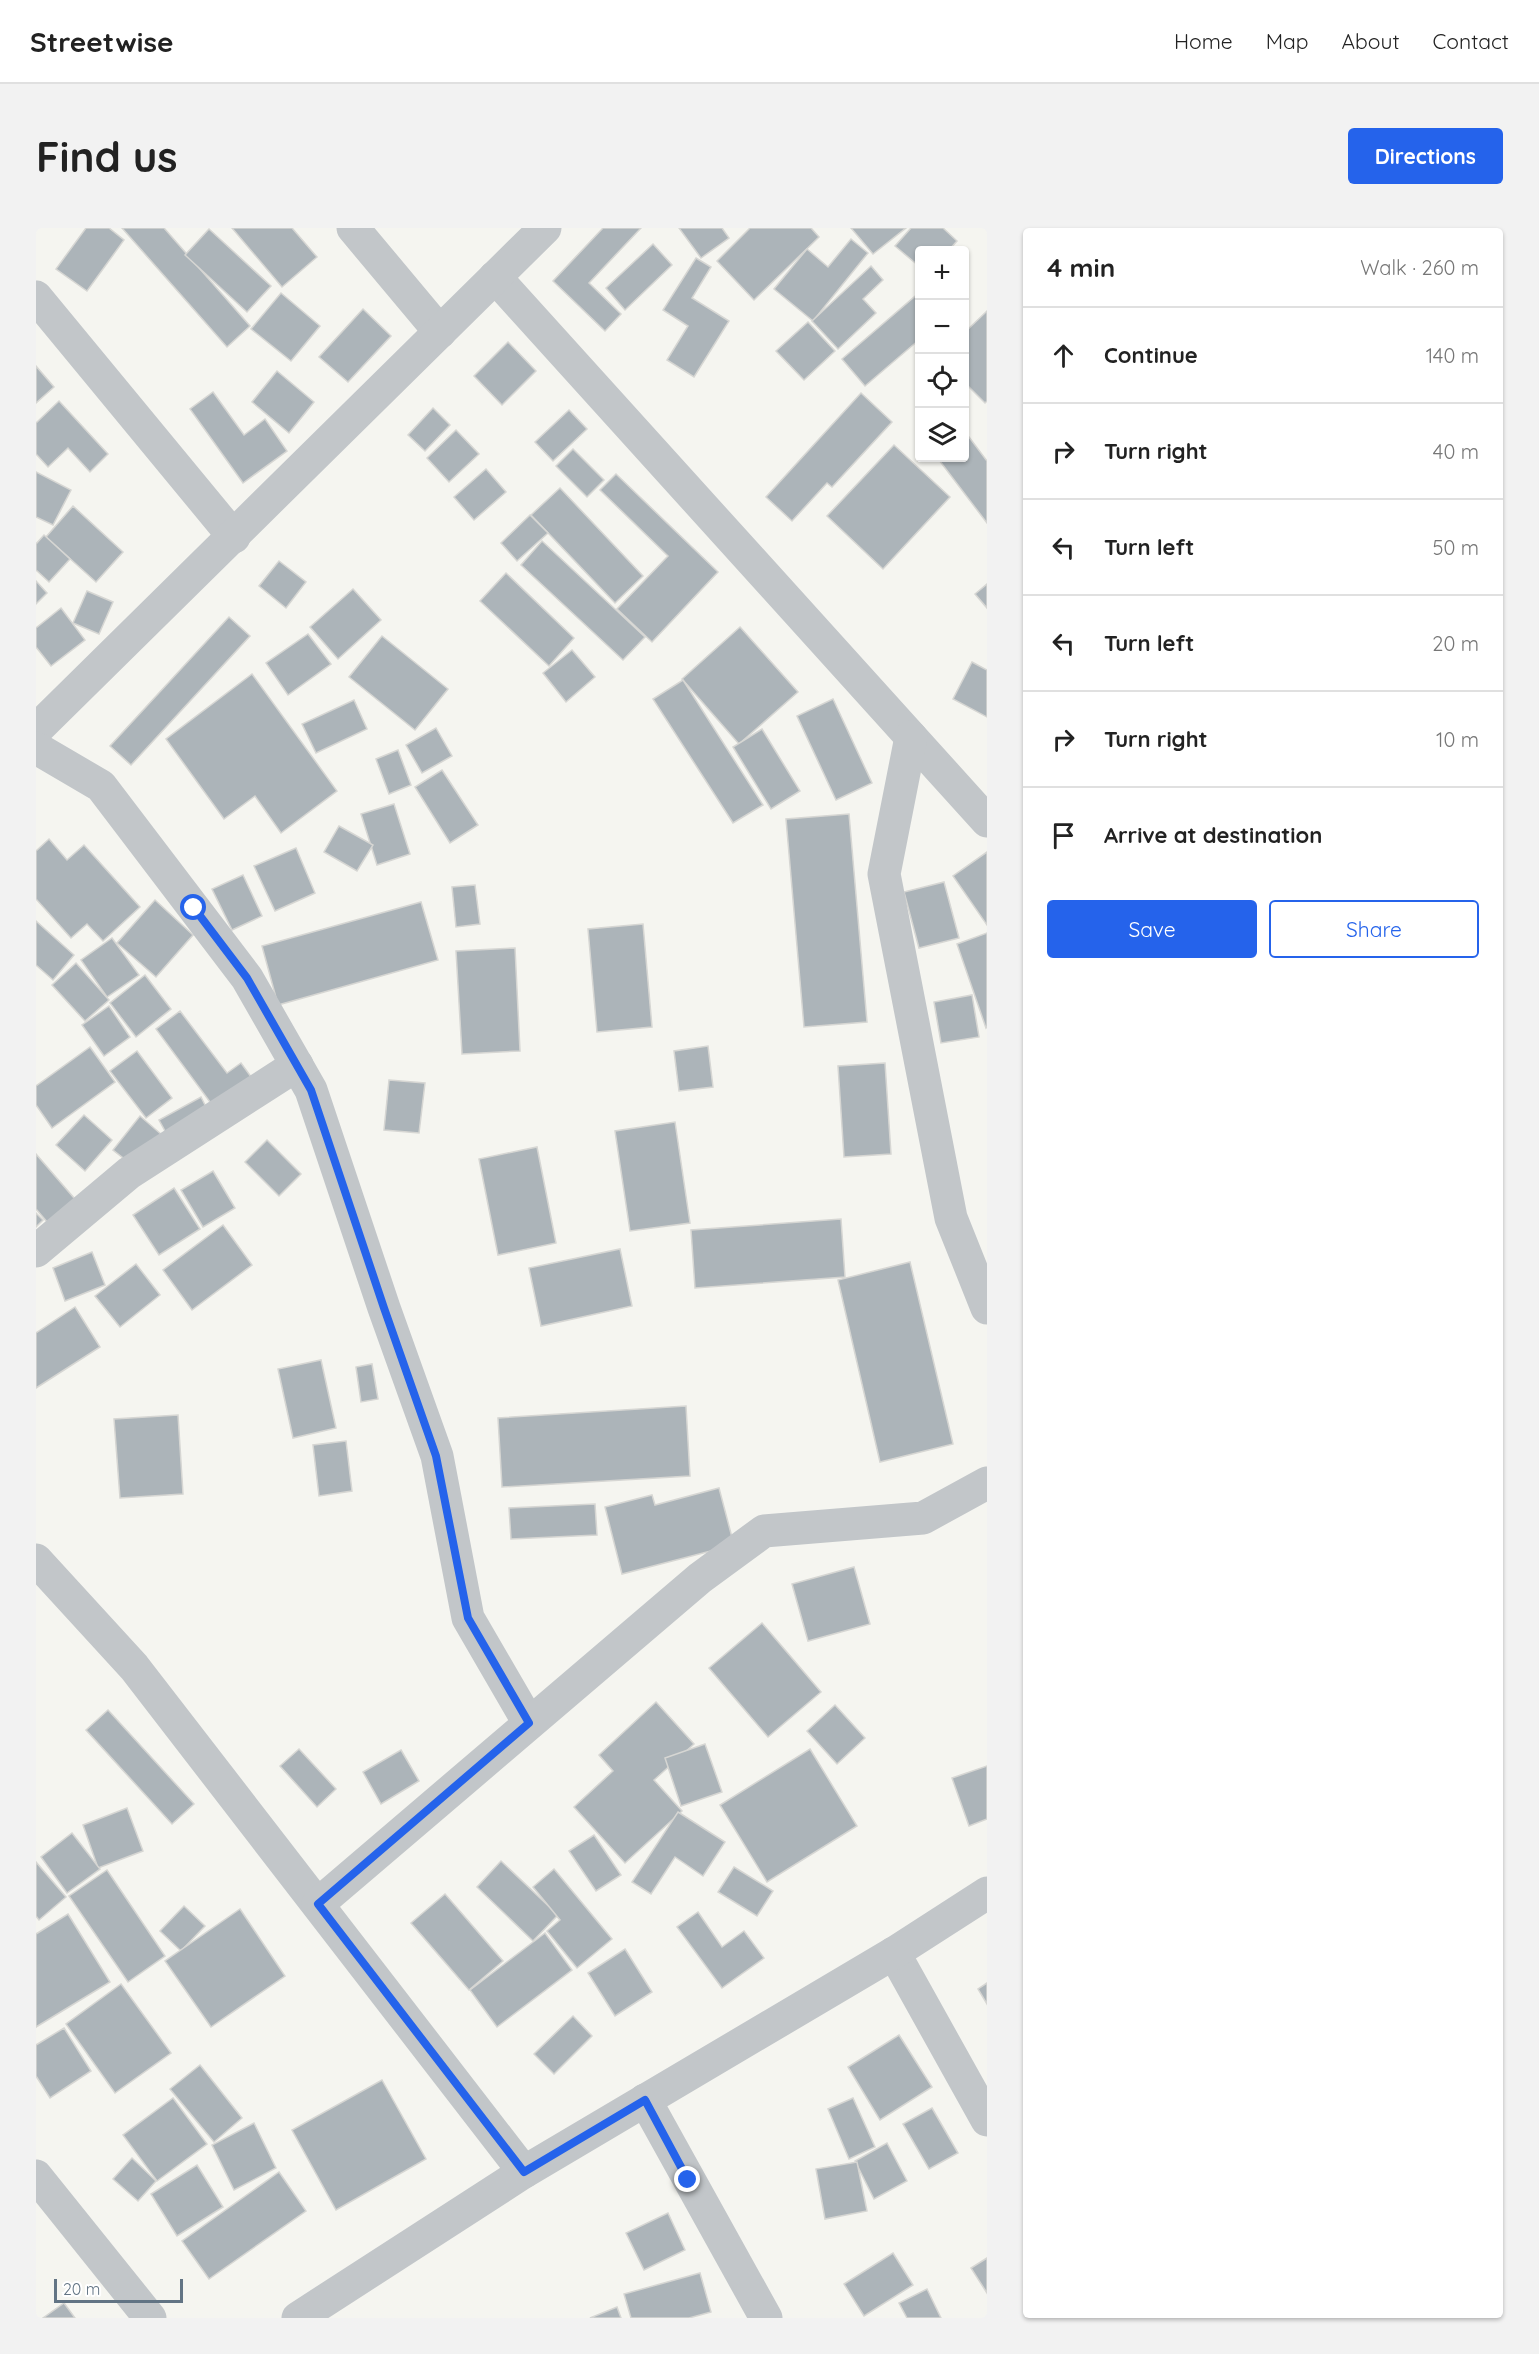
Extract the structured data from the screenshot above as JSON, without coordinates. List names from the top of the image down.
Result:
{
  "scale_bar": "20 m",
  "page": {
    "header": "Streetwise",
    "nav": [
      "Home",
      "Map",
      "About",
      "Contact"
    ],
    "buttons": [
      "Directions",
      ["Save", "Share"]
    ],
    "title": "Find us",
    "heading": ["4 min", "Walk · 260 m"],
    "map_buttons": ["+", "−"],
    "list": [
      ["Continue", "140 m"],
      ["Turn right", "40 m"],
      ["Turn left", "50 m"],
      ["Turn left", "20 m"],
      ["Turn right", "10 m"],
      "Arrive at destination"
    ],
    "scale": "20 m"
  }
}
